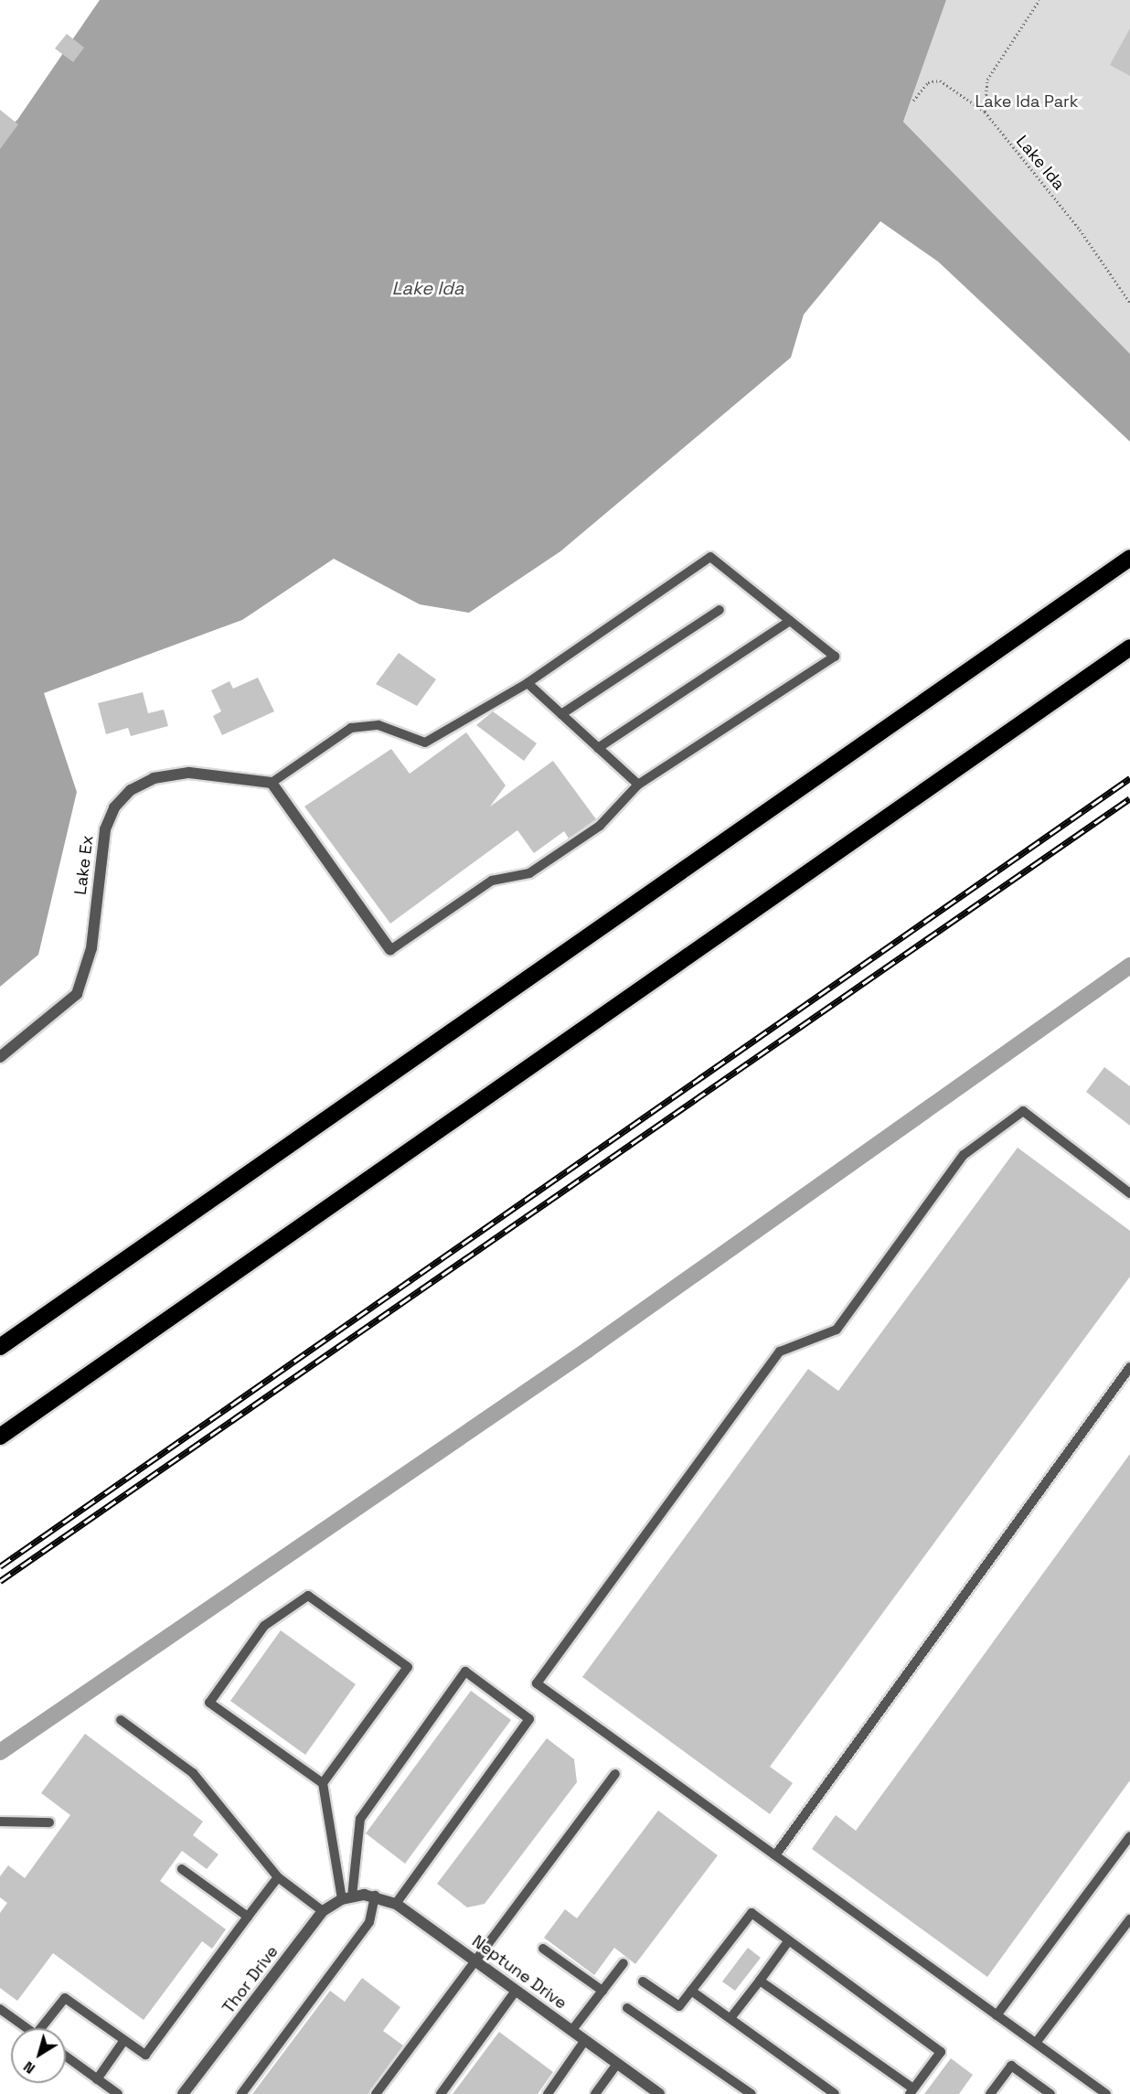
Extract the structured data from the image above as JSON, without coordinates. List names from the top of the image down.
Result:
{
  "streets": {
    "street": ["Lake Ex", "Neptune Drive", "Thor Drive"],
    "path": ["Lake Ida"]
  },
  "crossings": [
    ["Neptune Drive", "Thor Drive"]
  ],
  "water": ["Lake Ida"],
  "parks": ["Lake Ida Park"],
  "north": "bottom left"
}
